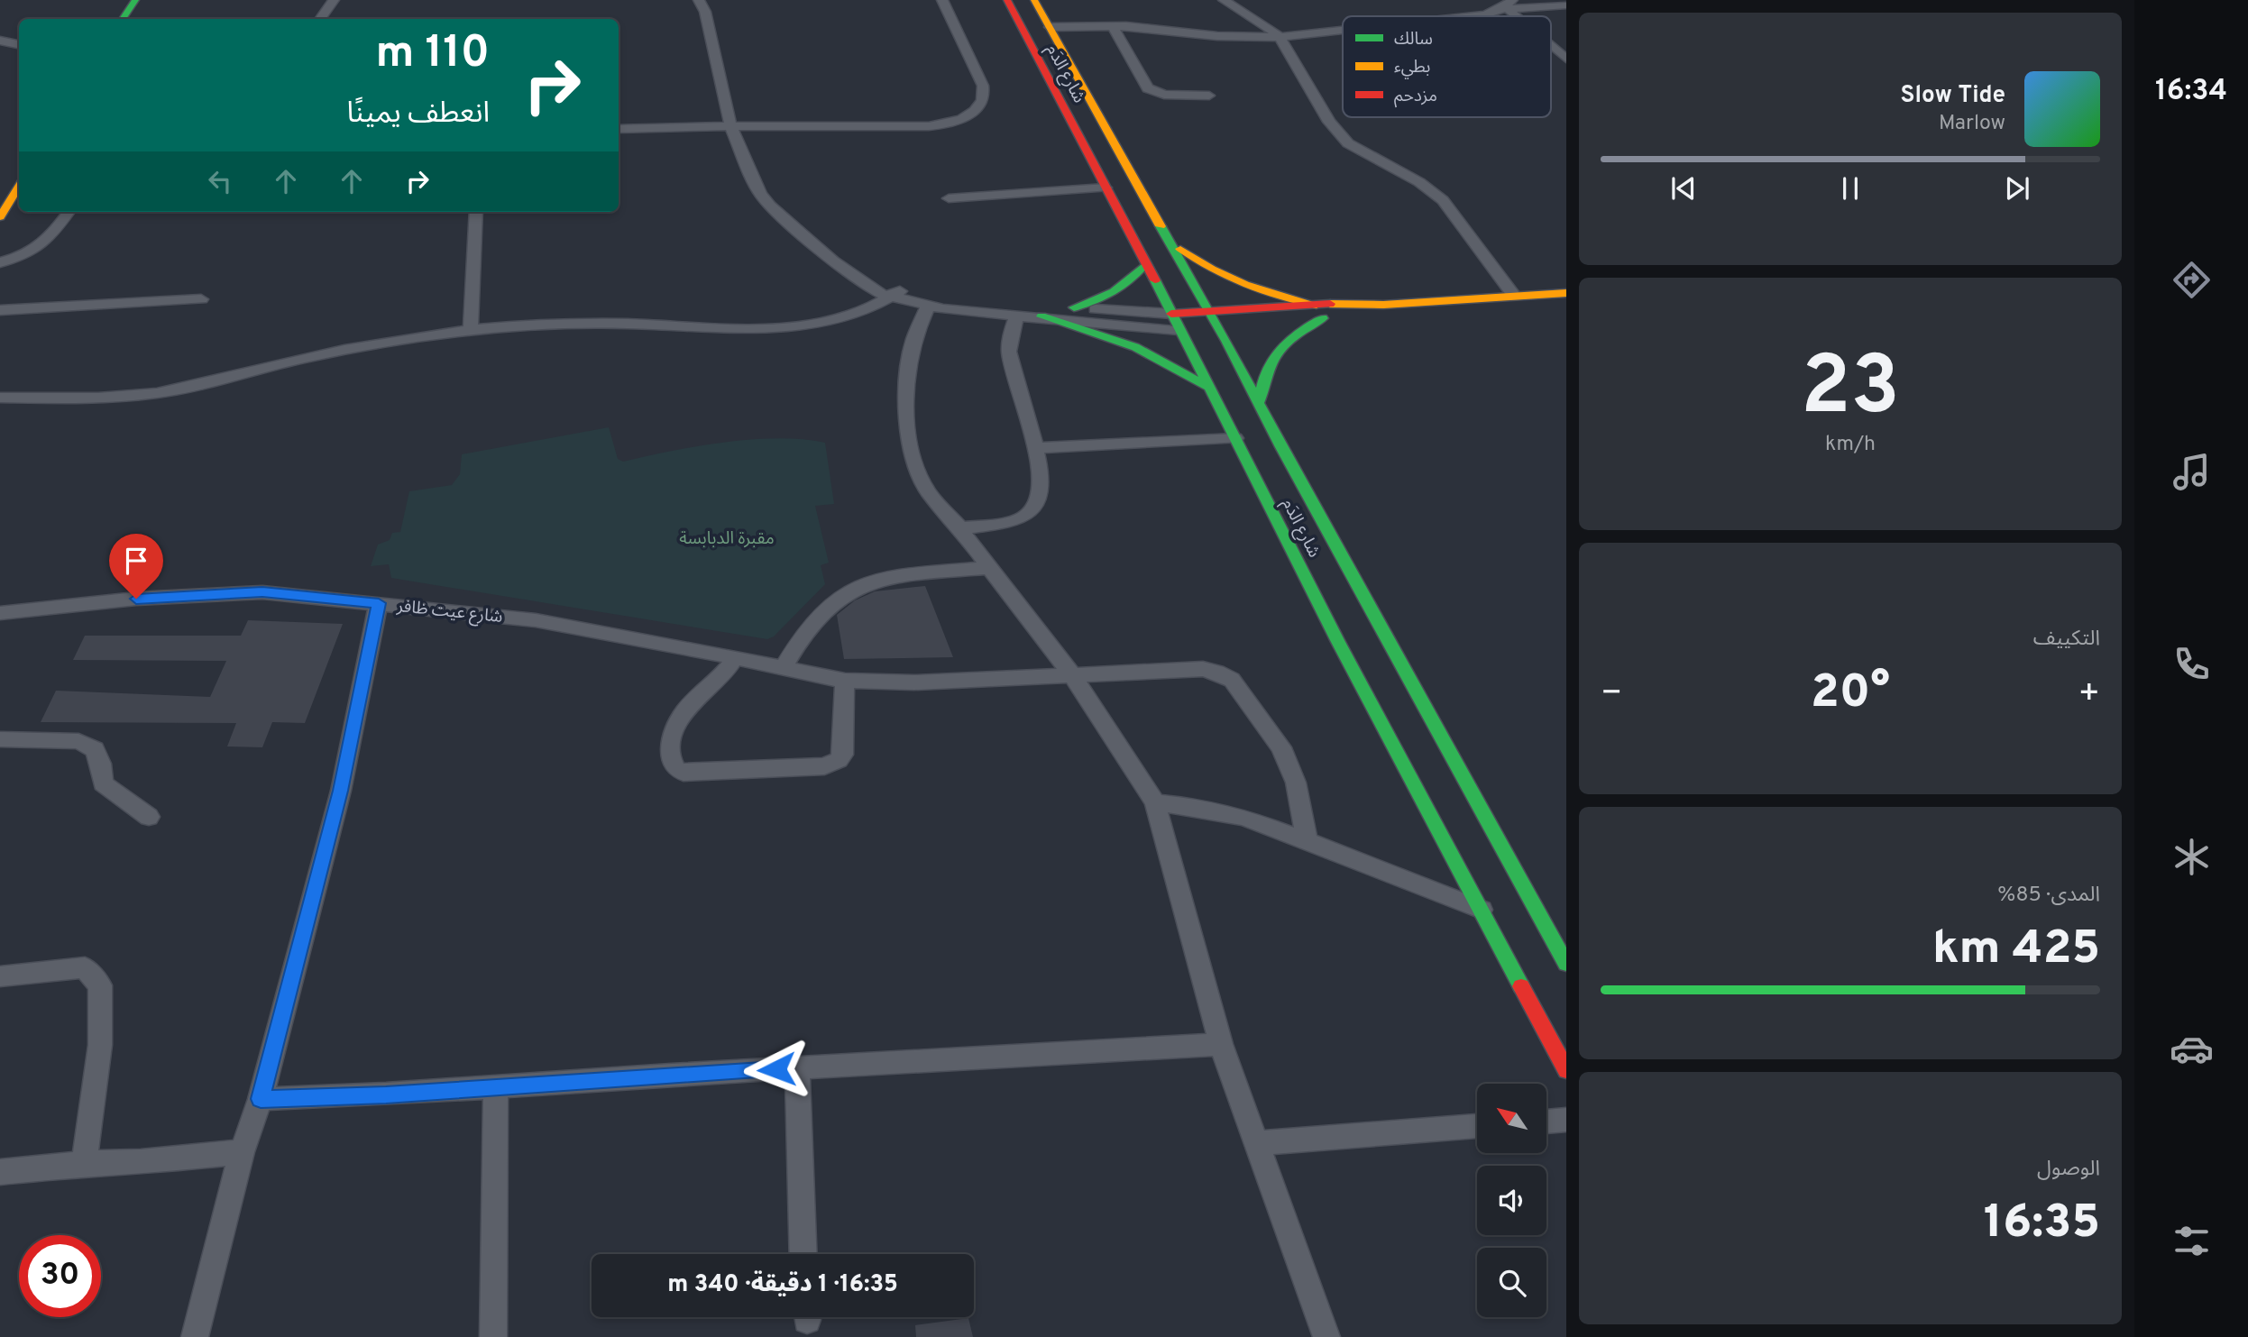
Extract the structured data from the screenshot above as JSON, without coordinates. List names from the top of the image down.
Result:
{
  "streets": {
    "main road": ["شارع الدَم"],
    "street": ["شارع عيت ظافر"]
  },
  "parks": ["مقبرة الدبابسة"],
  "legend": ["سالك", "بطيء", "مزدحم"],
  "north": "top left",
  "page": {
    "tabs": "16:34",
    "turn": ["110 m", "انعطف يمينًا"],
    "song": ["Slow Tide", "Marlow"],
    "tile": [
      ["23", "km/h"],
      "التكييف",
      ["المدى · 85%", "425 km"],
      ["الوصول", "16:35"]
    ],
    "heat": ["−", "20°", "+"],
    "limit": "30",
    "trip": "16:35 · 1 دقيقة · 340 m"
  }
}
